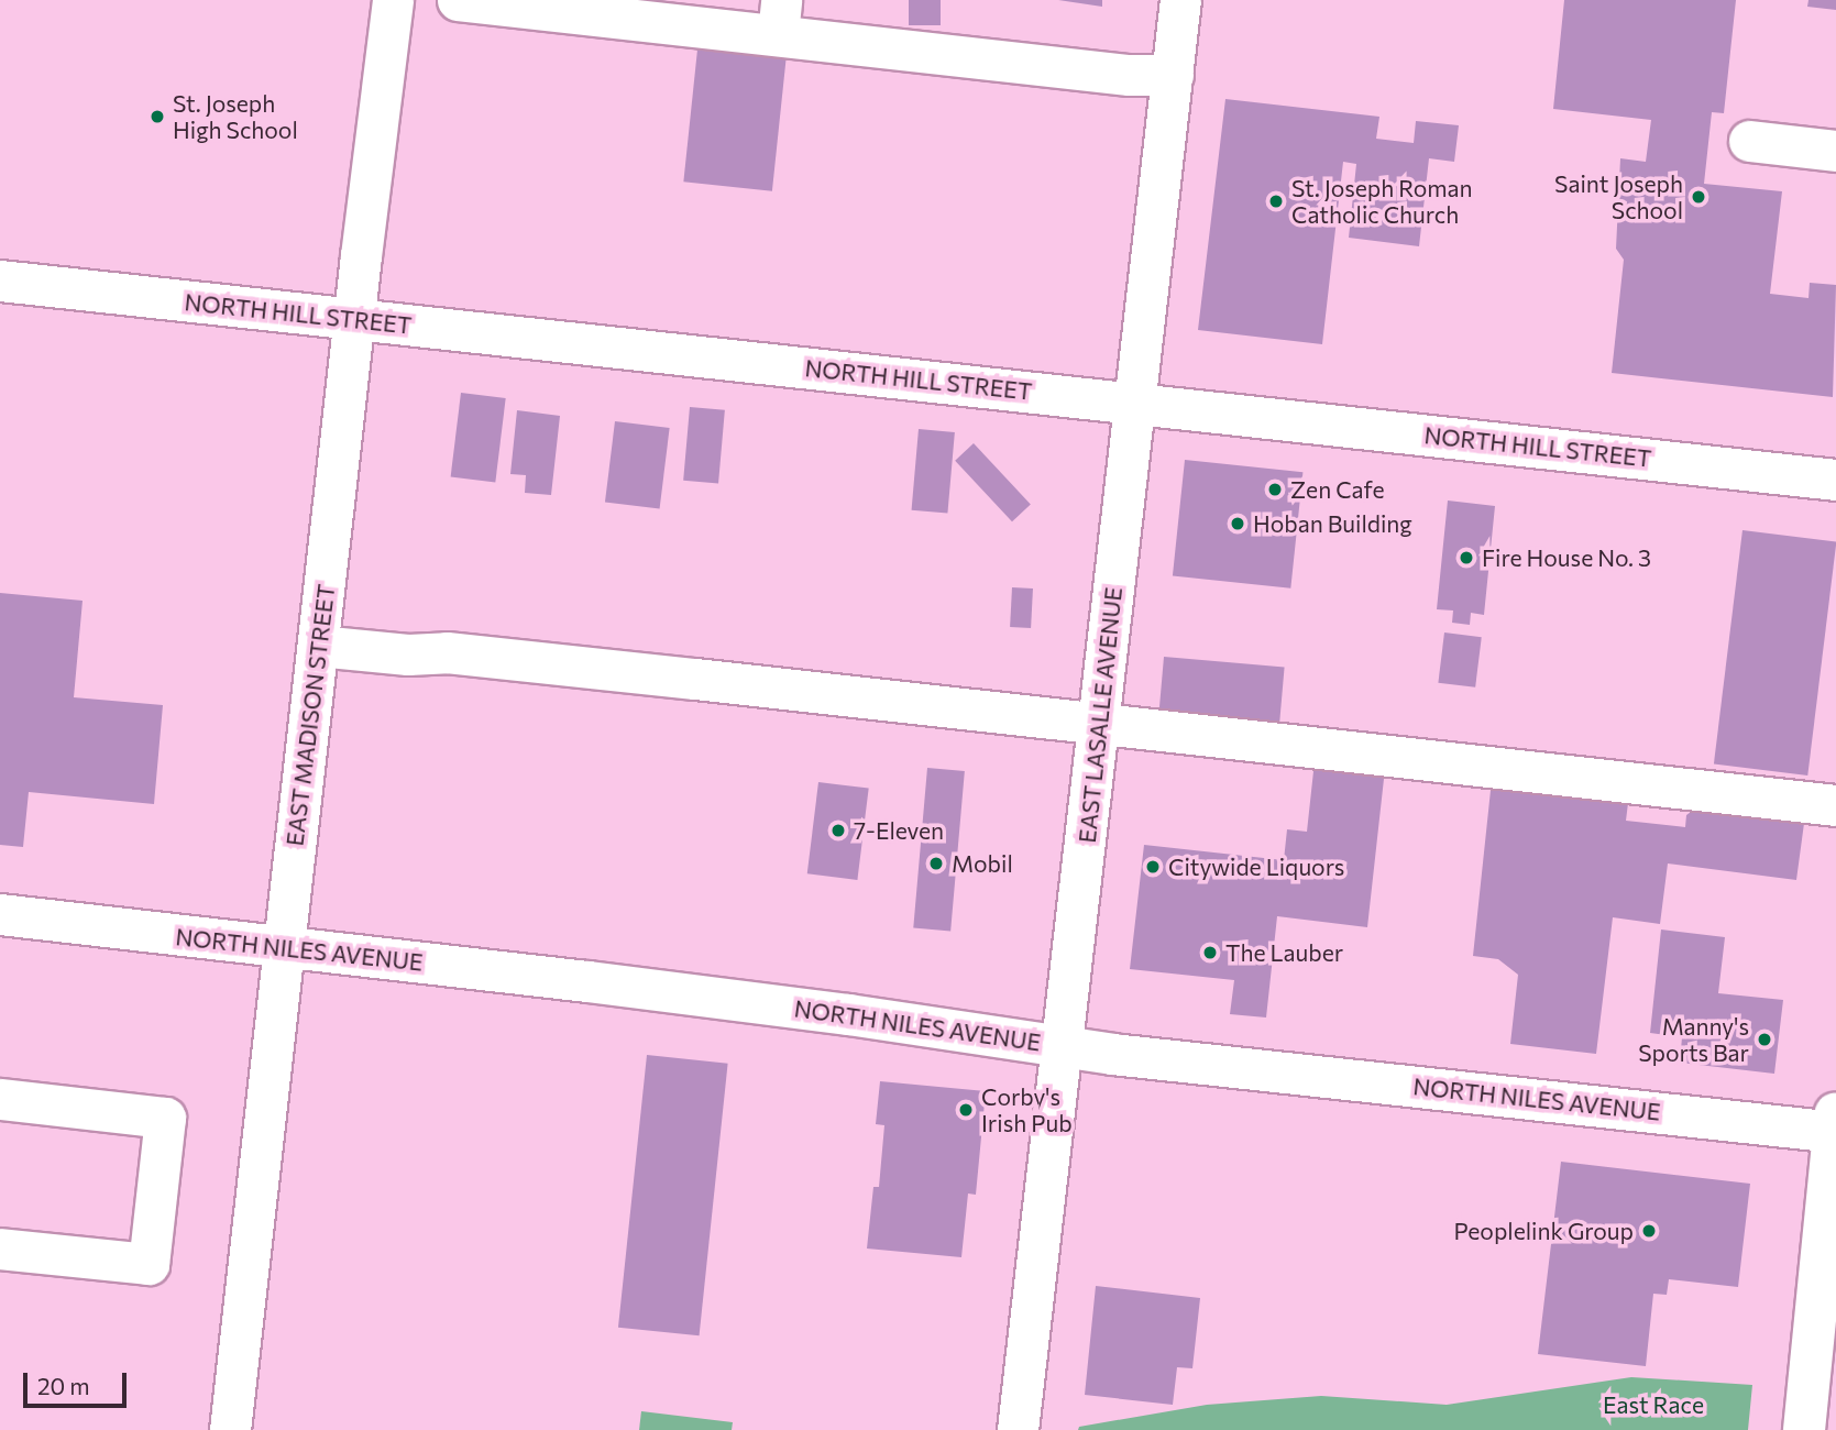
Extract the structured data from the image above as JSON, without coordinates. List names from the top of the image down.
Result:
{
  "streets": {
    "street": [
      "NORTH HILL STREET",
      "EAST MADISON STREET",
      "EAST LASALLE AVENUE",
      "NORTH NILES AVENUE"
    ]
  },
  "crossings": [
    ["NORTH HILL STREET", "EAST MADISON STREET"],
    ["NORTH HILL STREET", "EAST LASALLE AVENUE"],
    ["EAST MADISON STREET", "NORTH NILES AVENUE"],
    ["EAST LASALLE AVENUE", "NORTH NILES AVENUE"]
  ],
  "parks": ["East Race"],
  "places": [
    "St. Joseph High School",
    "Saint Joseph School",
    "St. Joseph Roman Catholic Church",
    "Zen Cafe",
    "Hoban Building",
    "Fire House No. 3",
    "7-Eleven",
    "Mobil",
    "Citywide Liquors",
    "The Lauber",
    "Manny's Sports Bar",
    "Corby's Irish Pub",
    "Peoplelink Group"
  ],
  "scale_bar": "20 m"
}
